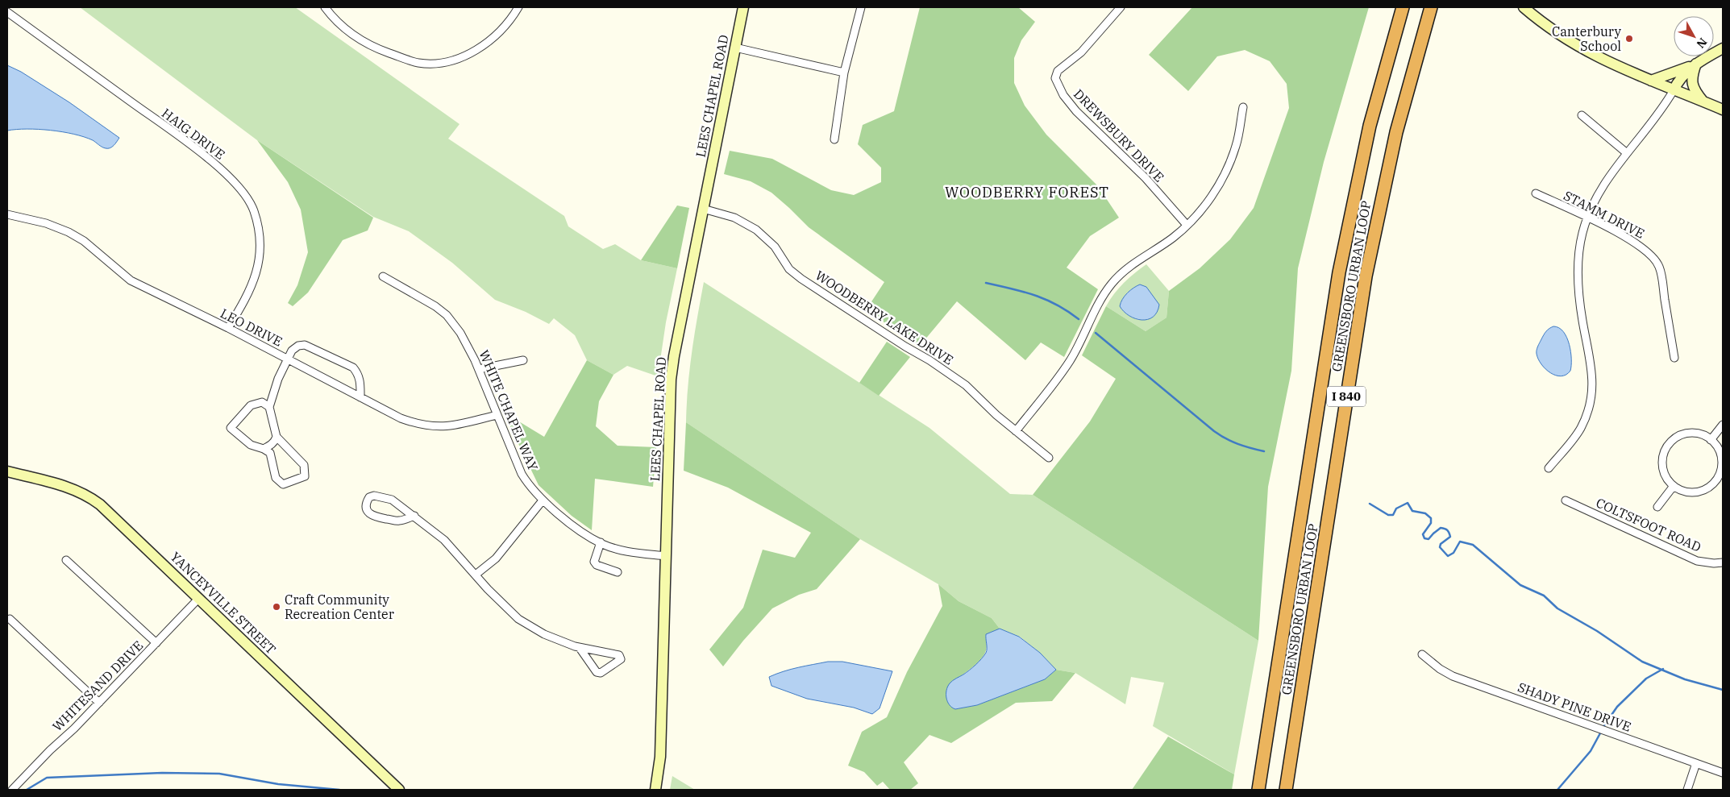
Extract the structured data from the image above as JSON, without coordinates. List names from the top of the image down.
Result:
{
  "streets": {
    "highway": ["GREENSBORO URBAN LOOP", "I 840"],
    "main road": ["LEES CHAPEL ROAD", "YANCEYVILLE STREET"],
    "street": [
      "HAIG DRIVE",
      "DREWSBURY DRIVE",
      "STAMM DRIVE",
      "WOODBERRY LAKE DRIVE",
      "LEO DRIVE",
      "WHITE CHAPEL WAY",
      "COLTSFOOT ROAD",
      "WHITESAND DRIVE",
      "SHADY PINE DRIVE"
    ]
  },
  "crossings": [
    ["LEES CHAPEL ROAD", "WOODBERRY LAKE DRIVE"],
    ["LEES CHAPEL ROAD", "WHITE CHAPEL WAY"],
    ["HAIG DRIVE", "LEO DRIVE"],
    ["LEO DRIVE", "WHITE CHAPEL WAY"],
    ["YANCEYVILLE STREET", "WHITESAND DRIVE"]
  ],
  "districts": ["WOODBERRY FOREST"],
  "places": ["Canterbury School", "Craft Community Recreation Center"],
  "north": "bottom right"
}
